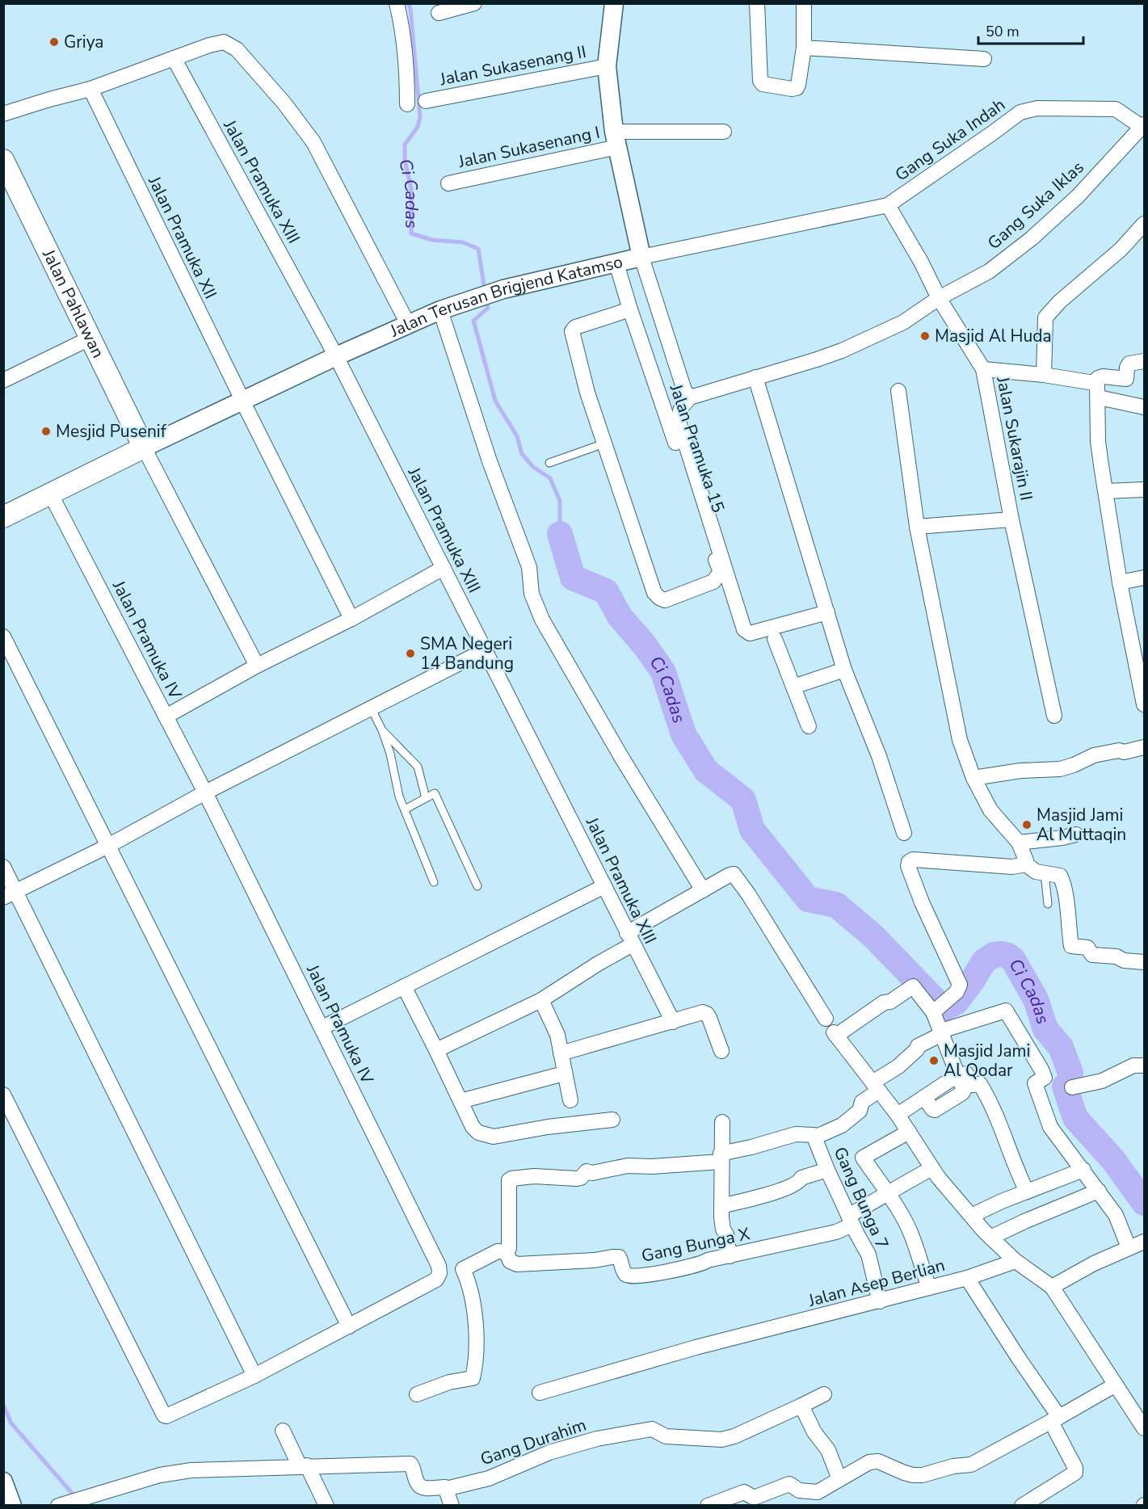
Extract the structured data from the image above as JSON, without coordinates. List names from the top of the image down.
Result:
{
  "streets": {
    "main road": ["Jalan Pahlawan"],
    "street": [
      "Jalan Sukasenang II",
      "Gang Suka Indah",
      "Jalan Sukasenang I",
      "Jalan Pramuka XIII",
      "Gang Suka Iklas",
      "Jalan Pramuka XII",
      "Jalan Terusan Brigjend Katamso",
      "Jalan Sukarajin II",
      "Jalan Pramuka 15",
      "Jalan Pramuka IV",
      "Gang Bunga 7",
      "Gang Bunga X",
      "Jalan Asep Berlian",
      "Gang Durahim"
    ]
  },
  "crossings": [
    ["Gang Suka Indah", "Gang Suka Iklas"],
    ["Gang Suka Indah", "Jalan Terusan Brigjend Katamso"],
    ["Jalan Pramuka XIII", "Jalan Terusan Brigjend Katamso"],
    ["Jalan Pramuka XII", "Jalan Terusan Brigjend Katamso"],
    ["Jalan Terusan Brigjend Katamso", "Jalan Pahlawan"],
    ["Jalan Terusan Brigjend Katamso", "Jalan Pramuka 15"],
    ["Gang Bunga 7", "Gang Bunga X"],
    ["Gang Bunga 7", "Jalan Asep Berlian"]
  ],
  "water": ["Ci Cadas"],
  "places": [
    "Griya",
    "Masjid Al Huda",
    "Mesjid Pusenif",
    "SMA Negeri 14 Bandung",
    "Masjid Jami Al Muttaqin",
    "Masjid Jami Al Qodar"
  ],
  "scale_bar": "50 m"
}
